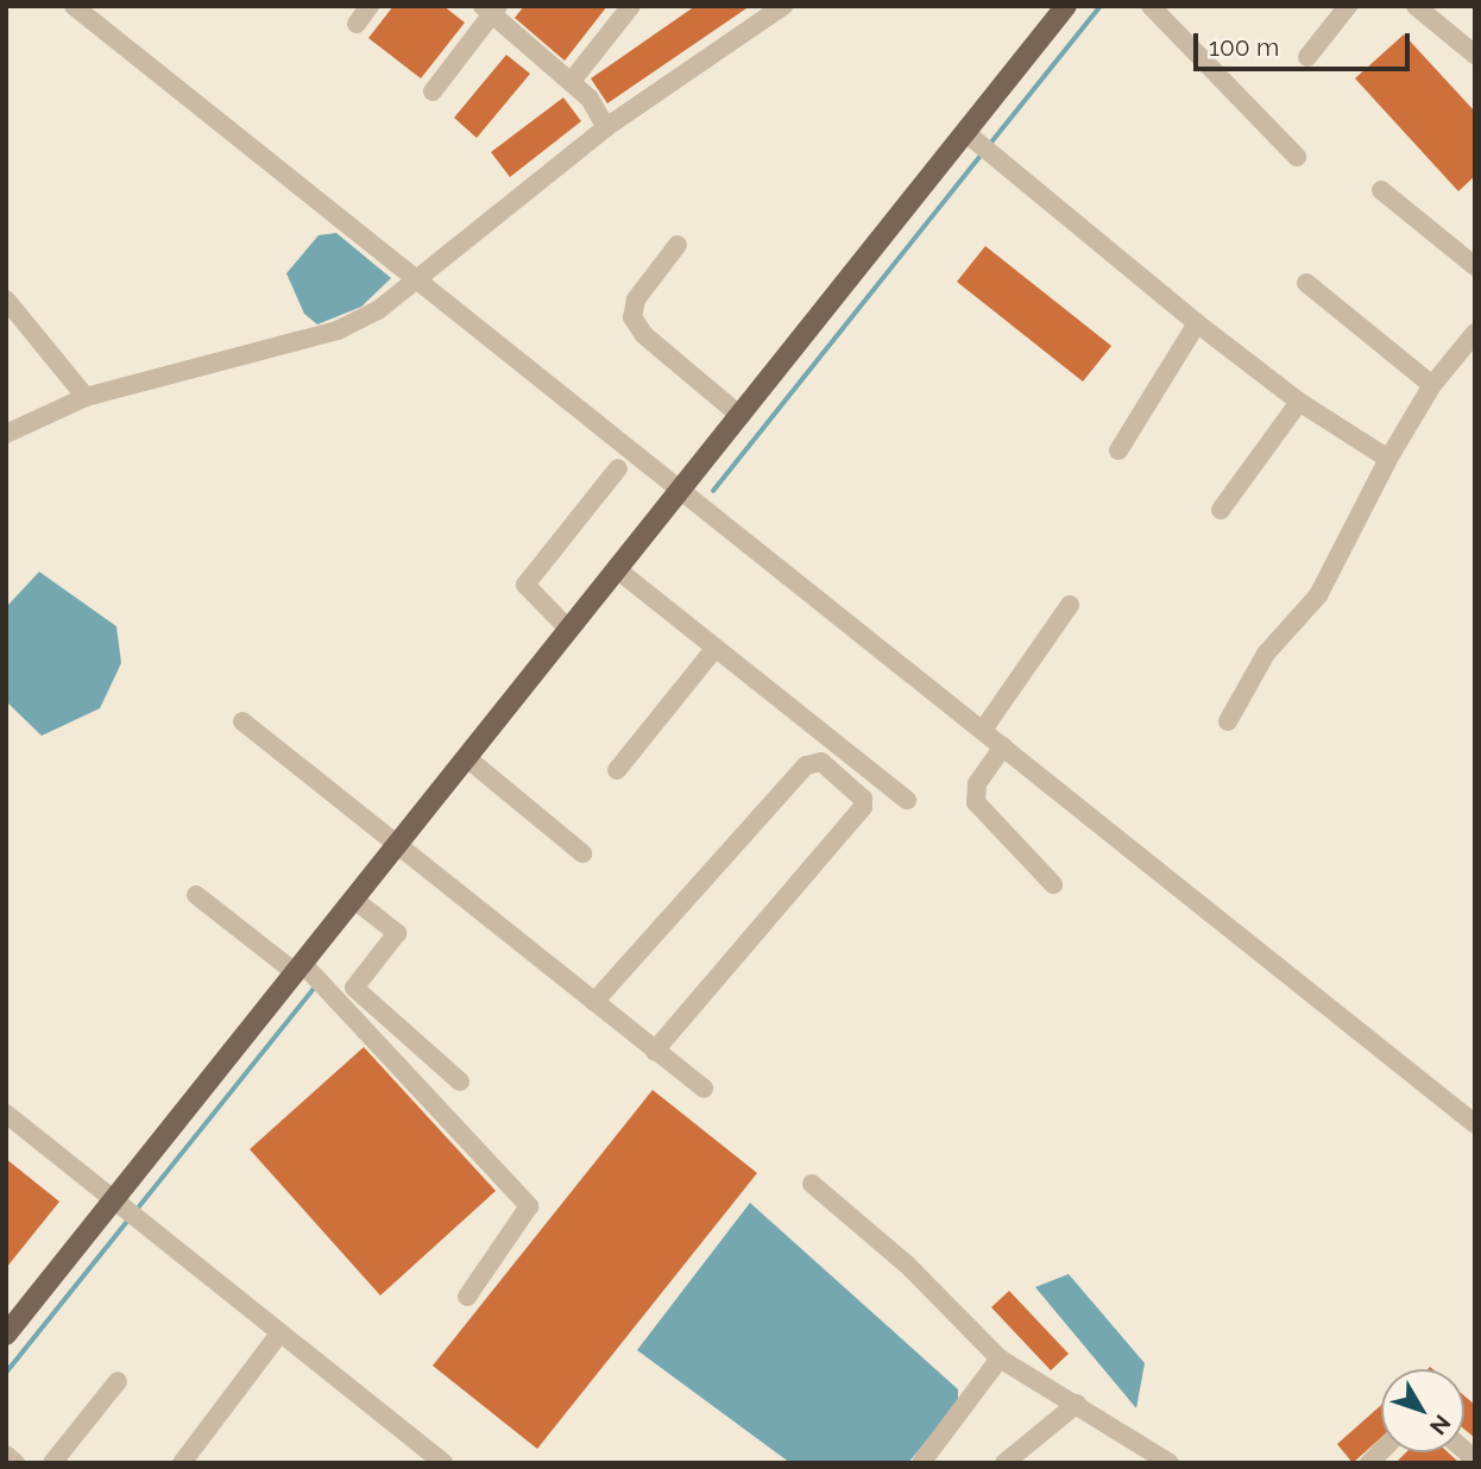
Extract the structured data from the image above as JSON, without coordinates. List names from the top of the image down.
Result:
{
  "scale_bar": "100 m",
  "north": "bottom right"
}
